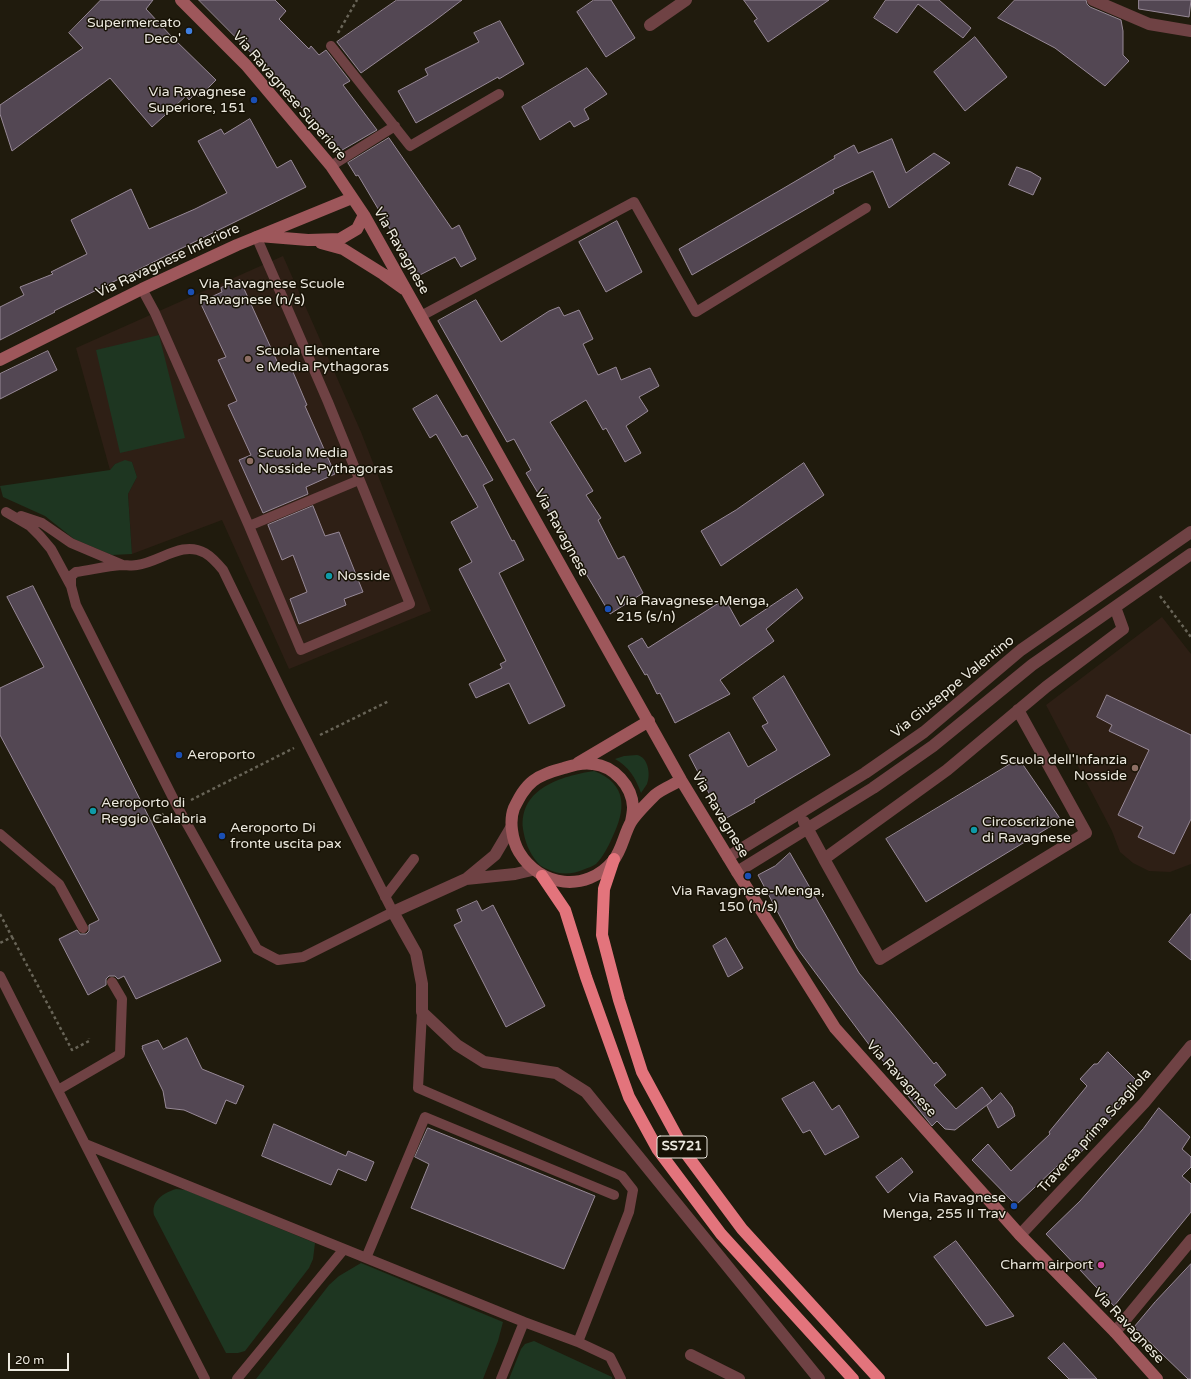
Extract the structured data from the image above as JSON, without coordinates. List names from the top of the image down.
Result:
{
  "streets": {
    "highway": ["SS721"],
    "main road": ["Via Ravagnese Superiore", "Via Ravagnese", "Via Ravagnese Inferiore"],
    "street": ["Via Giuseppe Valentino", "Traversa prima Scagliola"]
  },
  "crossings": [
    ["Via Ravagnese Superiore", "Via Ravagnese"],
    ["Via Ravagnese Superiore", "Via Ravagnese Inferiore"],
    ["Via Ravagnese", "Via Ravagnese Inferiore"],
    ["Via Ravagnese", "Via Giuseppe Valentino"],
    ["Via Ravagnese", "Traversa prima Scagliola"]
  ],
  "places": [
    "Supermercato Deco'",
    "Via Ravagnese Superiore, 151",
    "Via Ravagnese Scuole Ravagnese (n/s)",
    "Scuola Elementare e Media Pythagoras",
    "Scuola Media Nosside-Pythagoras",
    "Nosside",
    "Via Ravagnese-Menga, 215 (s/n)",
    "Aeroporto",
    "Scuola dell'Infanzia Nosside",
    "Aeroporto di Reggio Calabria",
    "Circoscrizione di Ravagnese",
    "Aeroporto Di fronte uscita pax",
    "Via Ravagnese-Menga, 150 (n/s)",
    "Via Ravagnese Menga, 255 II Trav",
    "Charm airport"
  ],
  "scale_bar": "20 m"
}
